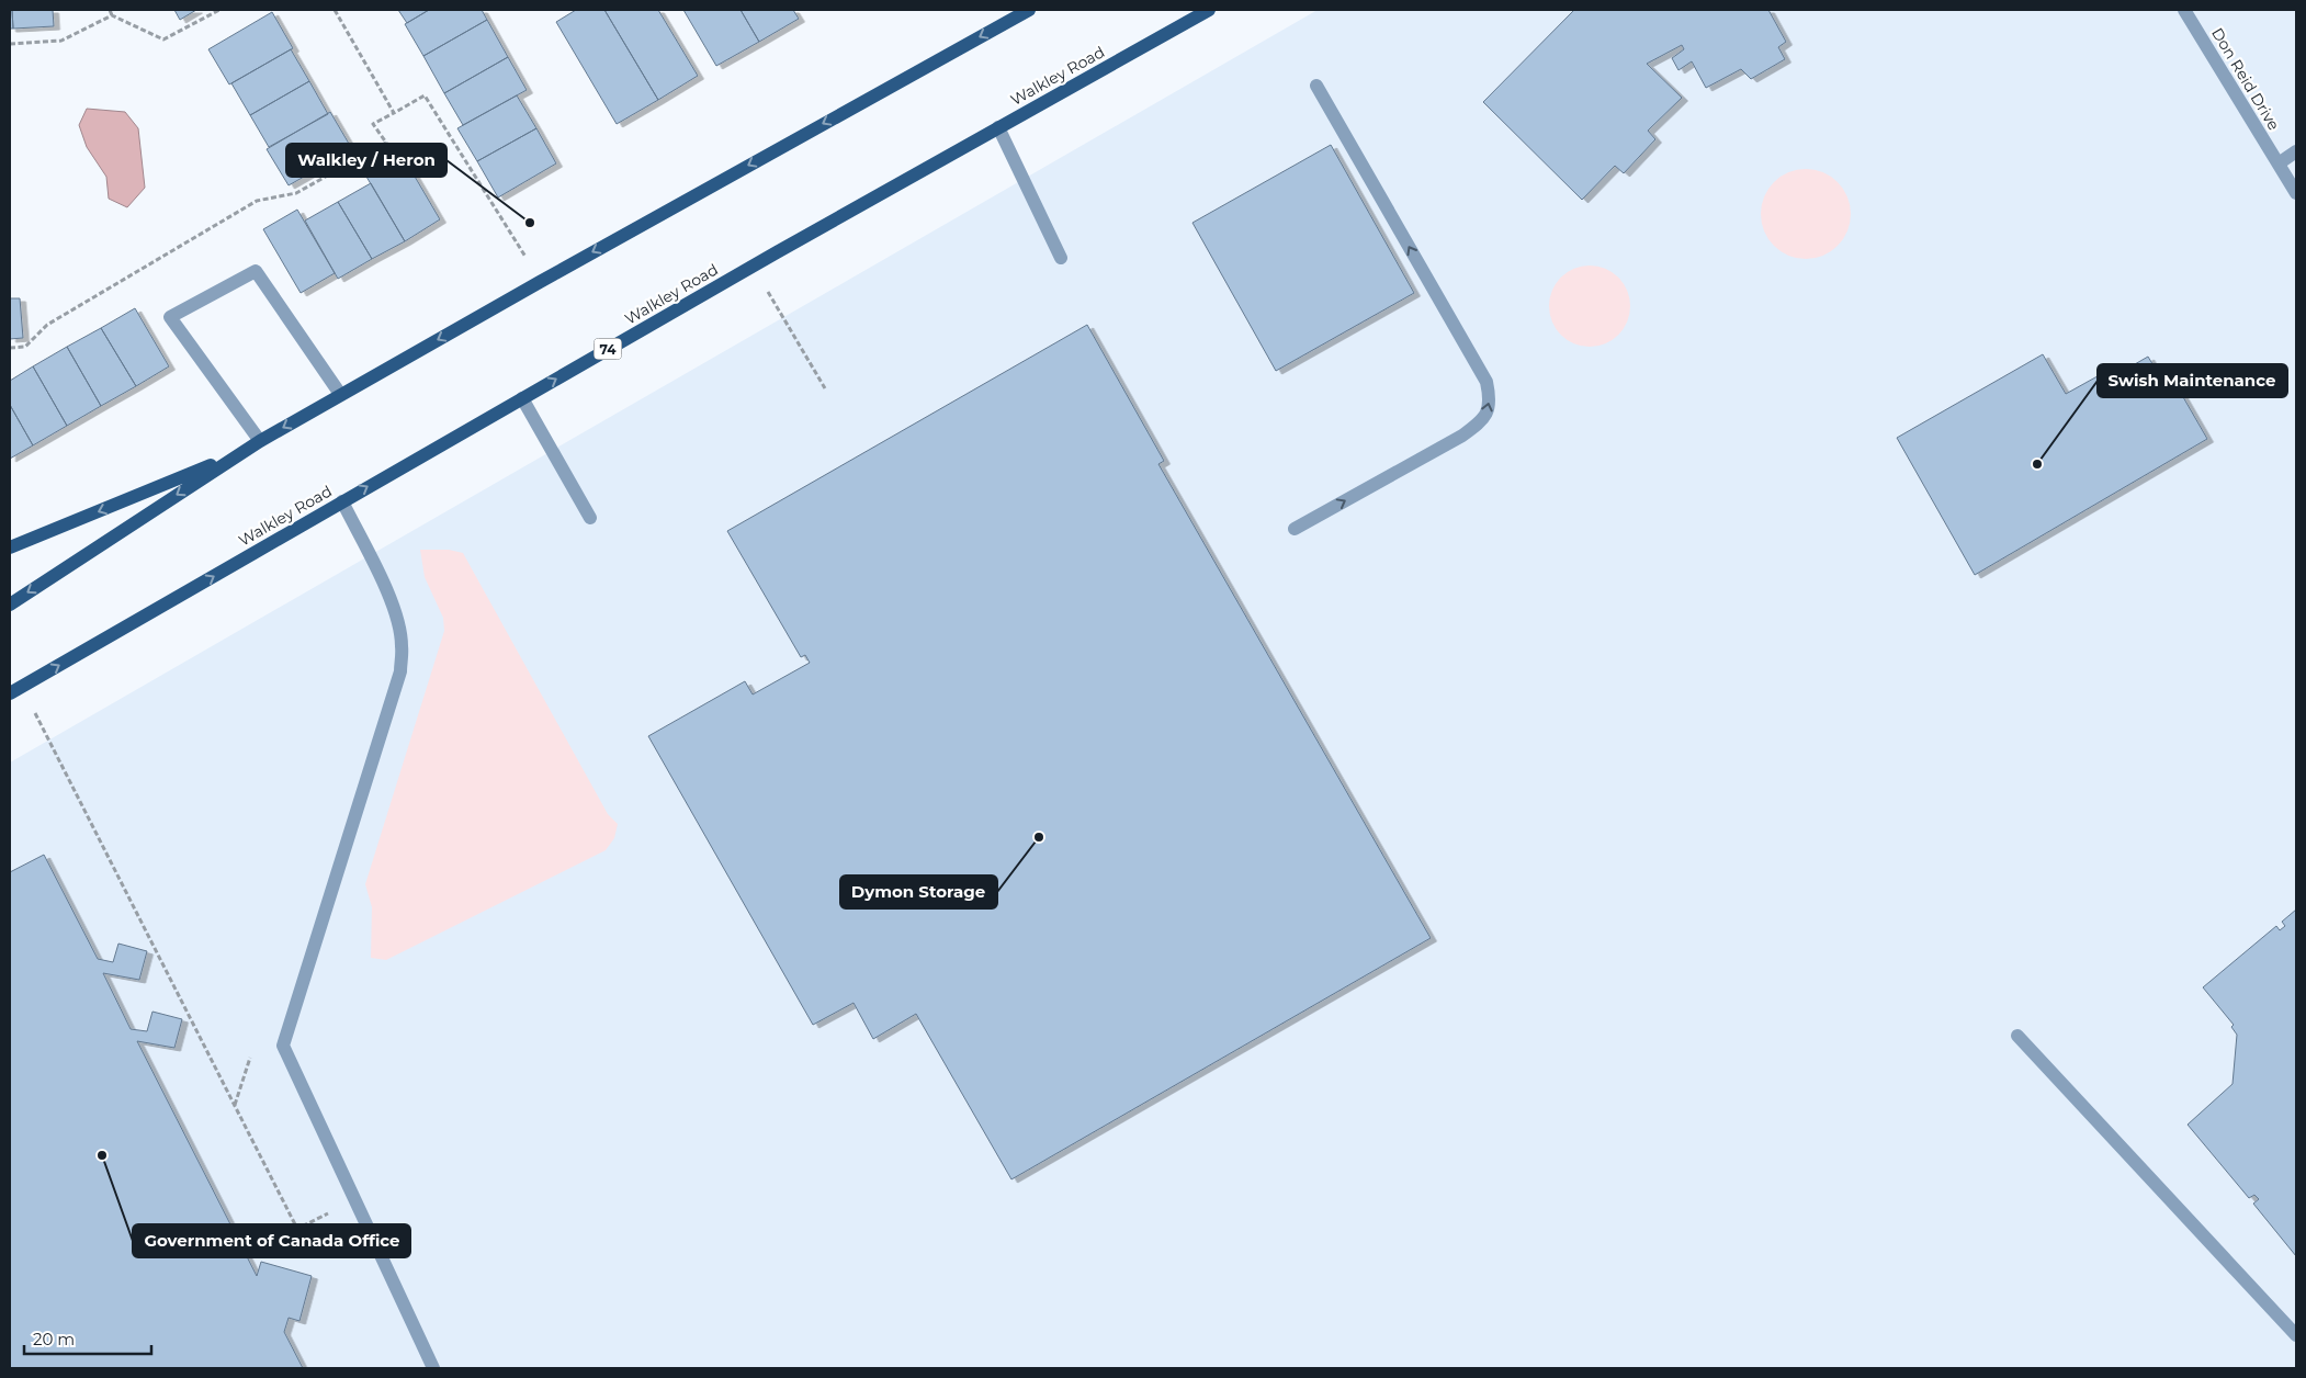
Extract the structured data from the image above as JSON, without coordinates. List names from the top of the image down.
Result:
{
  "streets": {
    "main road": ["Walkley Road", "74"],
    "street": ["Don Reid Drive"]
  },
  "places": [
    "Walkley / Heron",
    "Swish Maintenance",
    "Dymon Storage",
    "Government of Canada Office"
  ],
  "scale_bar": "20 m"
}
